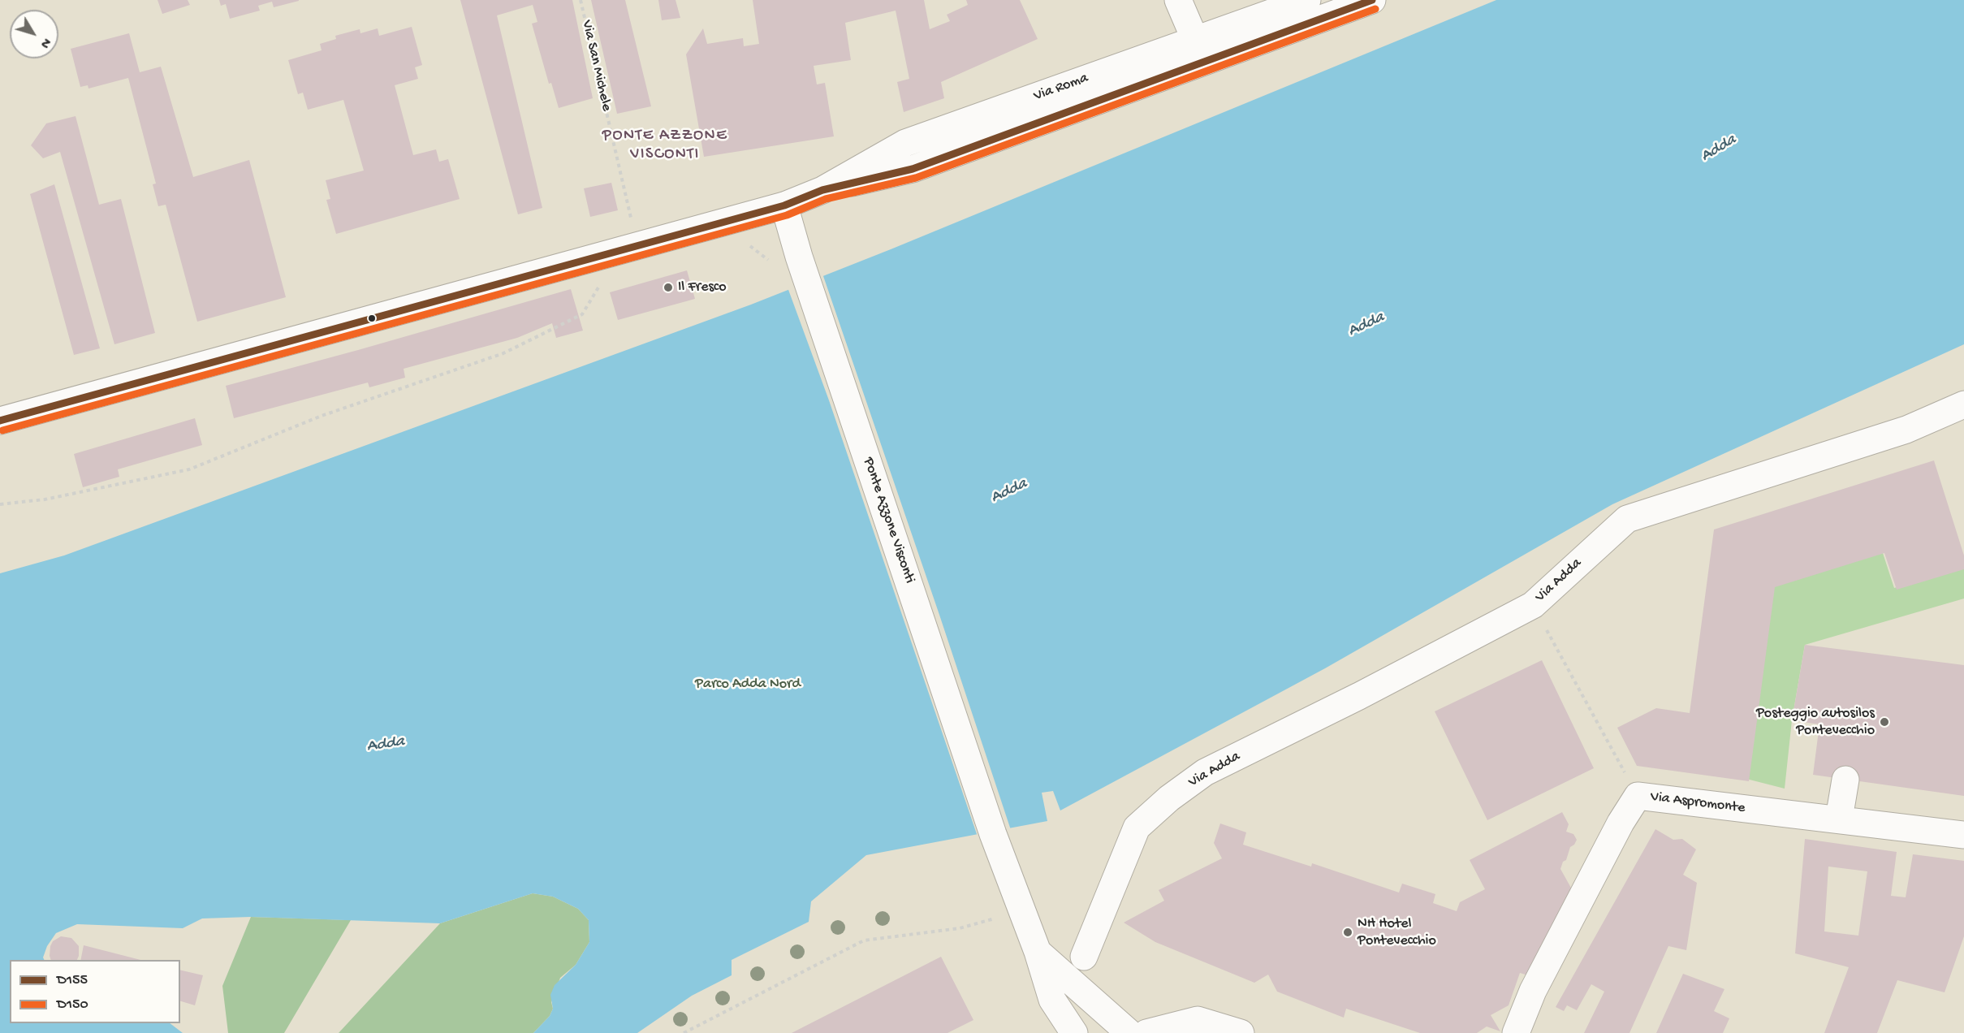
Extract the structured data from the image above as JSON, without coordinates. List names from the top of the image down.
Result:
{
  "streets": {
    "street": [
      "Via Roma",
      "Ponte Azzone Visconti",
      "Via Adda",
      "Via Aspromonte"
    ],
    "path": ["Via San Michele"]
  },
  "crossings": [
    ["Via San Michele", "Via Roma"],
    ["Via Roma", "Ponte Azzone Visconti"]
  ],
  "districts": ["PONTE AZZONE VISCONTI"],
  "water": ["Adda"],
  "parks": ["Parco Adda Nord"],
  "places": ["Il Fresco", "Posteggio autosilos Pontevecchio", "NH Hotel Pontevecchio"],
  "lines": ["transit line D155", "transit line D150"],
  "legend": ["D155", "D150"],
  "north": "bottom right"
}
